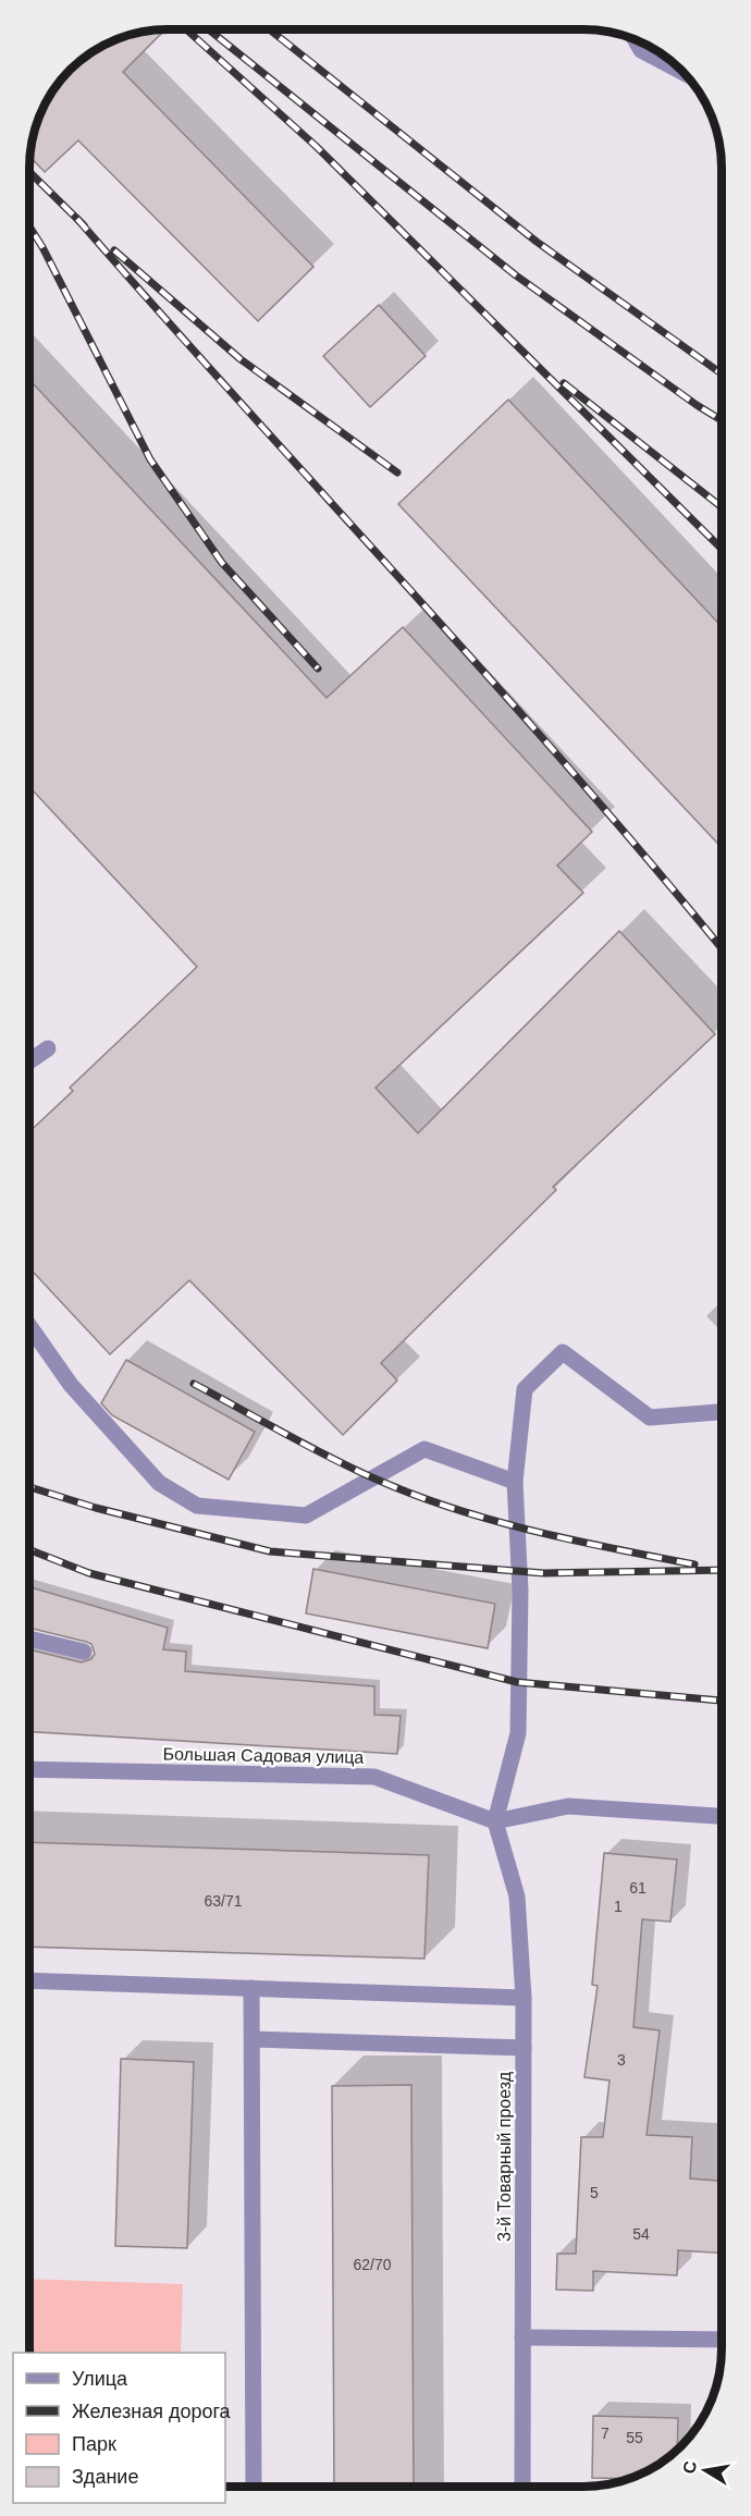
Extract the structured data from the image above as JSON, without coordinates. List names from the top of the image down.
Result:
{
  "streets": {
    "street": ["Большая Садовая улица", "3-й Товарный проезд"]
  },
  "crossings": [
    ["Большая Садовая улица", "3-й Товарный проезд"]
  ],
  "house_numbers": [
    "61",
    "63/71",
    "1",
    "3",
    "5",
    "54",
    "62/70",
    "7",
    "55"
  ],
  "legend": [
    "Улица",
    "Железная дорога",
    "Парк",
    "Здание"
  ],
  "north": "left"
}
